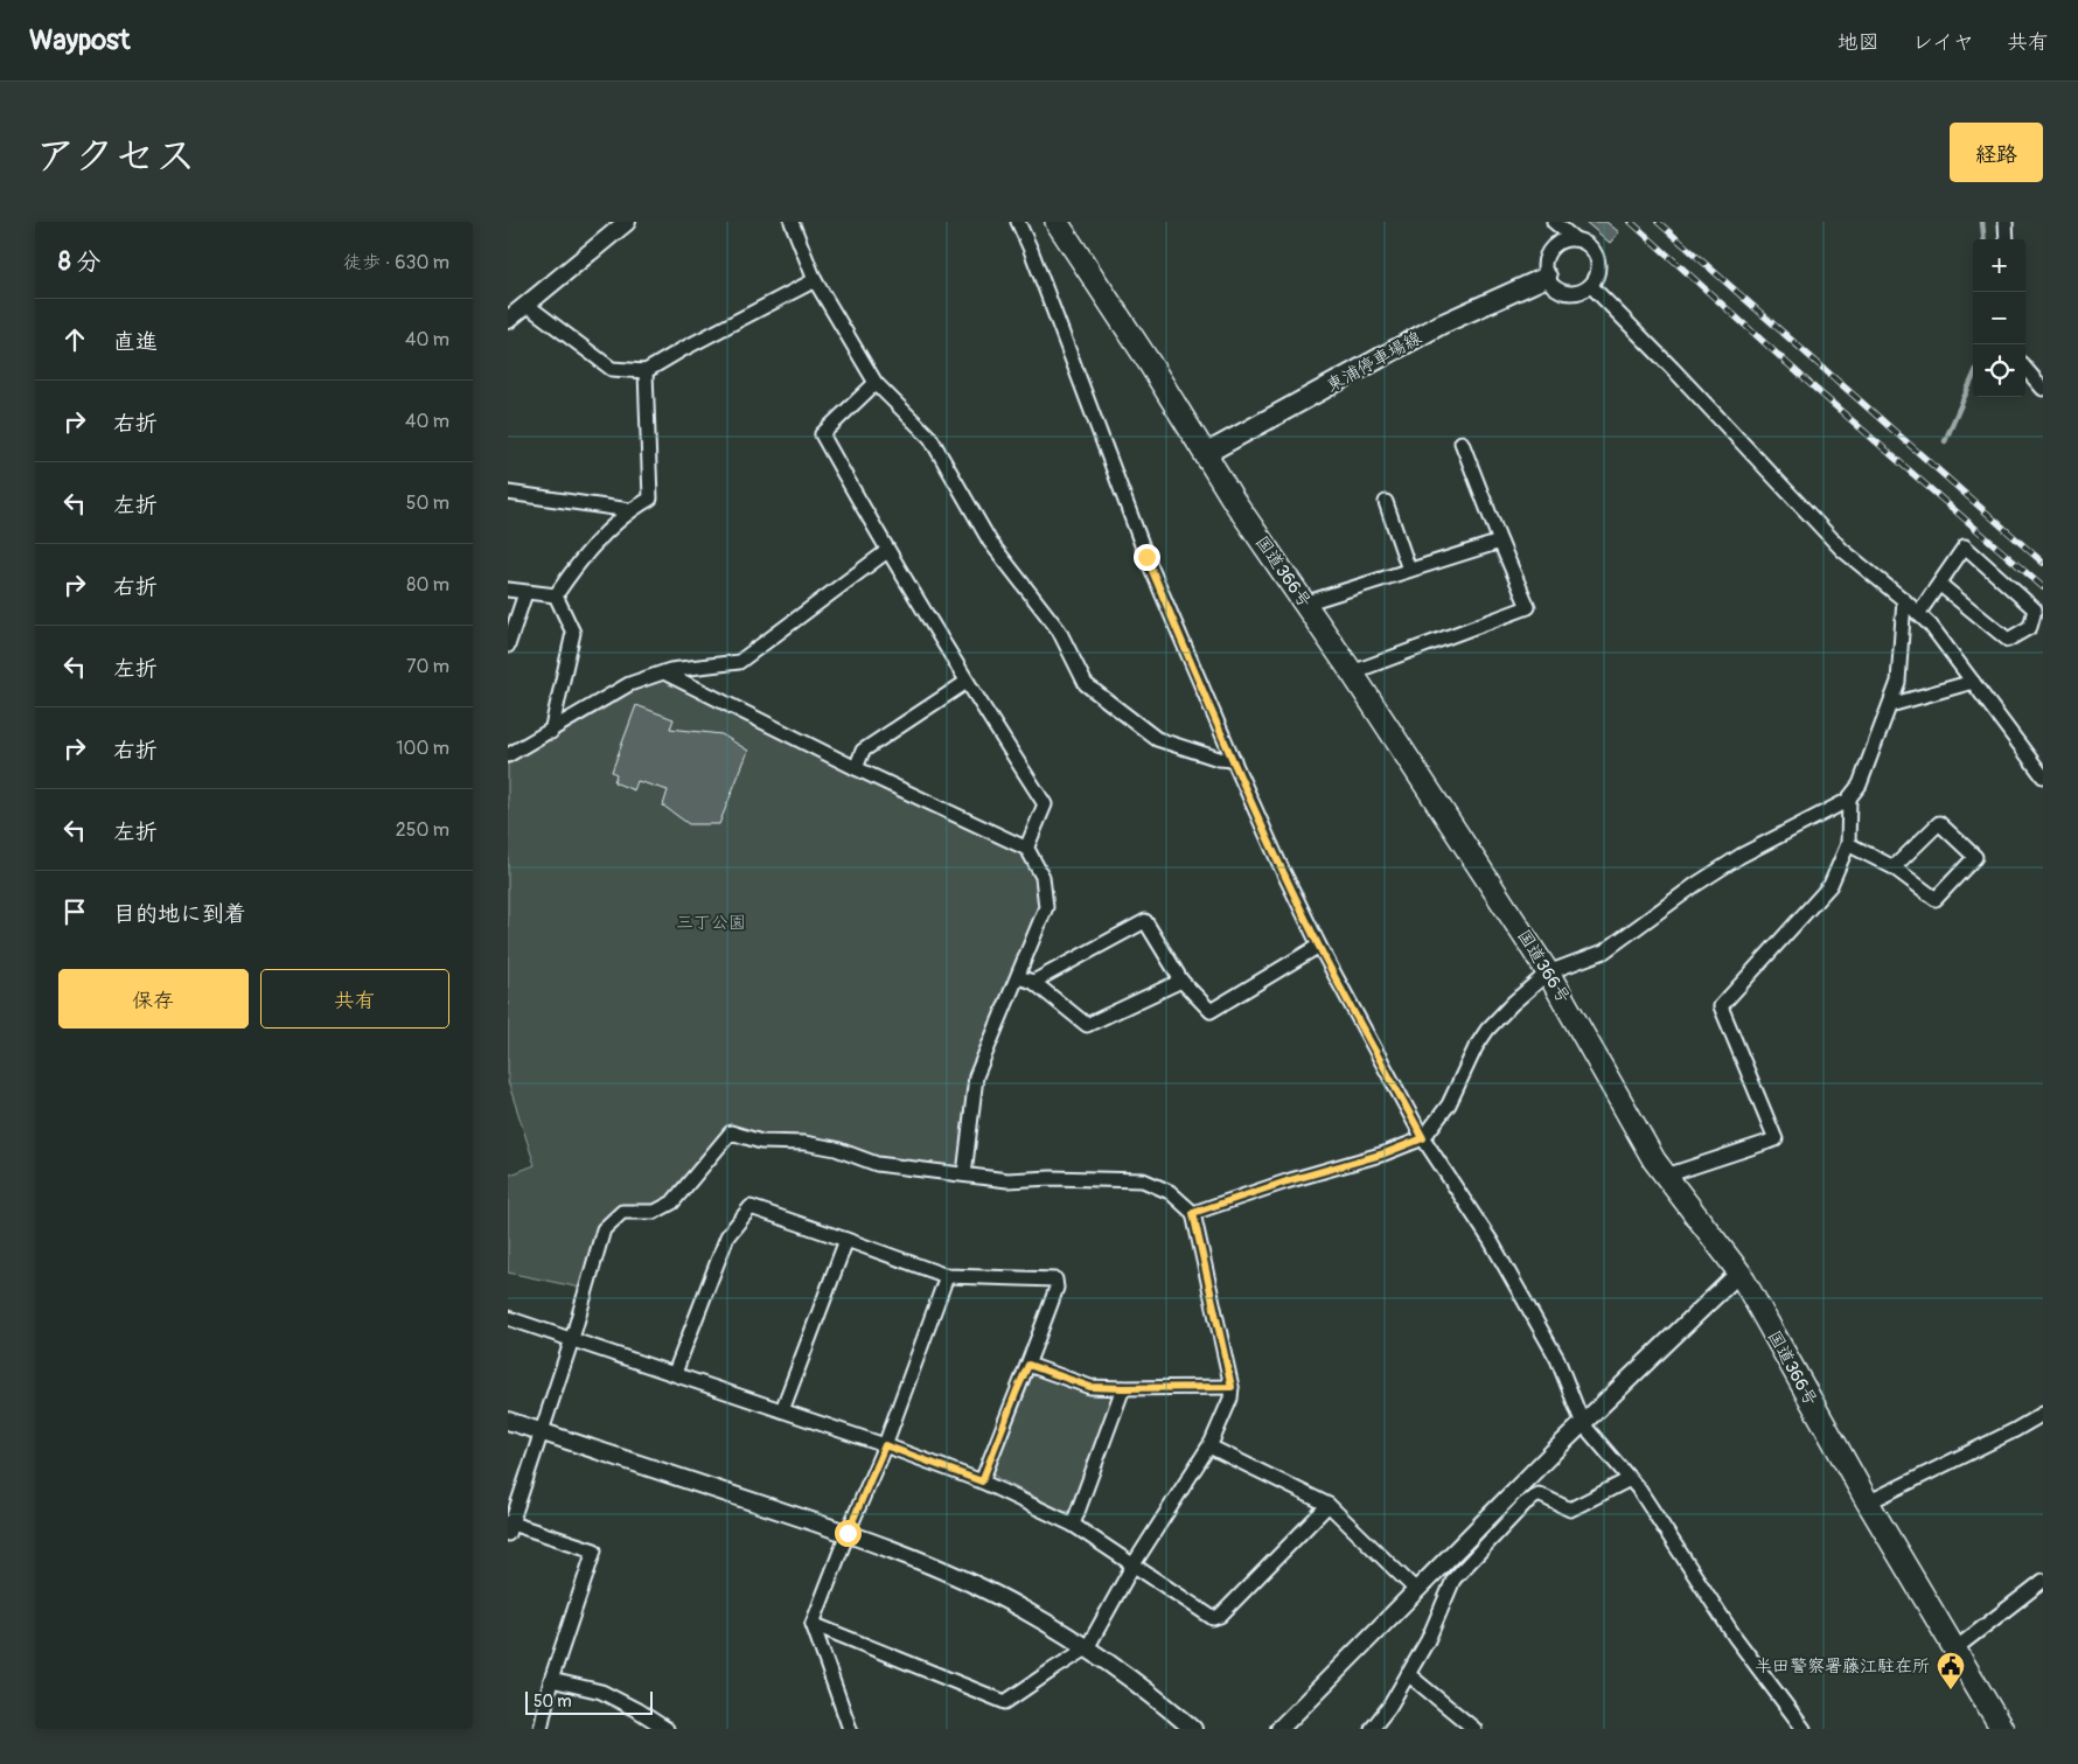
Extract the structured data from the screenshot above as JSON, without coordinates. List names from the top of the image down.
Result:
{
  "streets": {
    "highway": ["国道366号"],
    "main road": ["東浦停車場線"]
  },
  "crossings": [
    ["東浦停車場線", "国道366号"]
  ],
  "parks": ["三丁公園"],
  "places": {
    "public building": ["半田警察署藤江駐在所"]
  },
  "scale_bar": "50 m",
  "page": {
    "header": "Waypost",
    "nav": ["地図", "レイヤ", "共有"],
    "title": "アクセス",
    "buttons": [
      "経路",
      ["保存", "共有"]
    ],
    "heading": ["8 分", "徒歩 · 630 m"],
    "map_buttons": ["+", "−"],
    "list": [
      ["直進", "40 m"],
      ["右折", "40 m"],
      ["左折", "50 m"],
      ["右折", "80 m"],
      ["左折", "70 m"],
      ["右折", "100 m"],
      ["左折", "250 m"],
      "目的地に到着"
    ],
    "scale": "50 m"
  }
}
